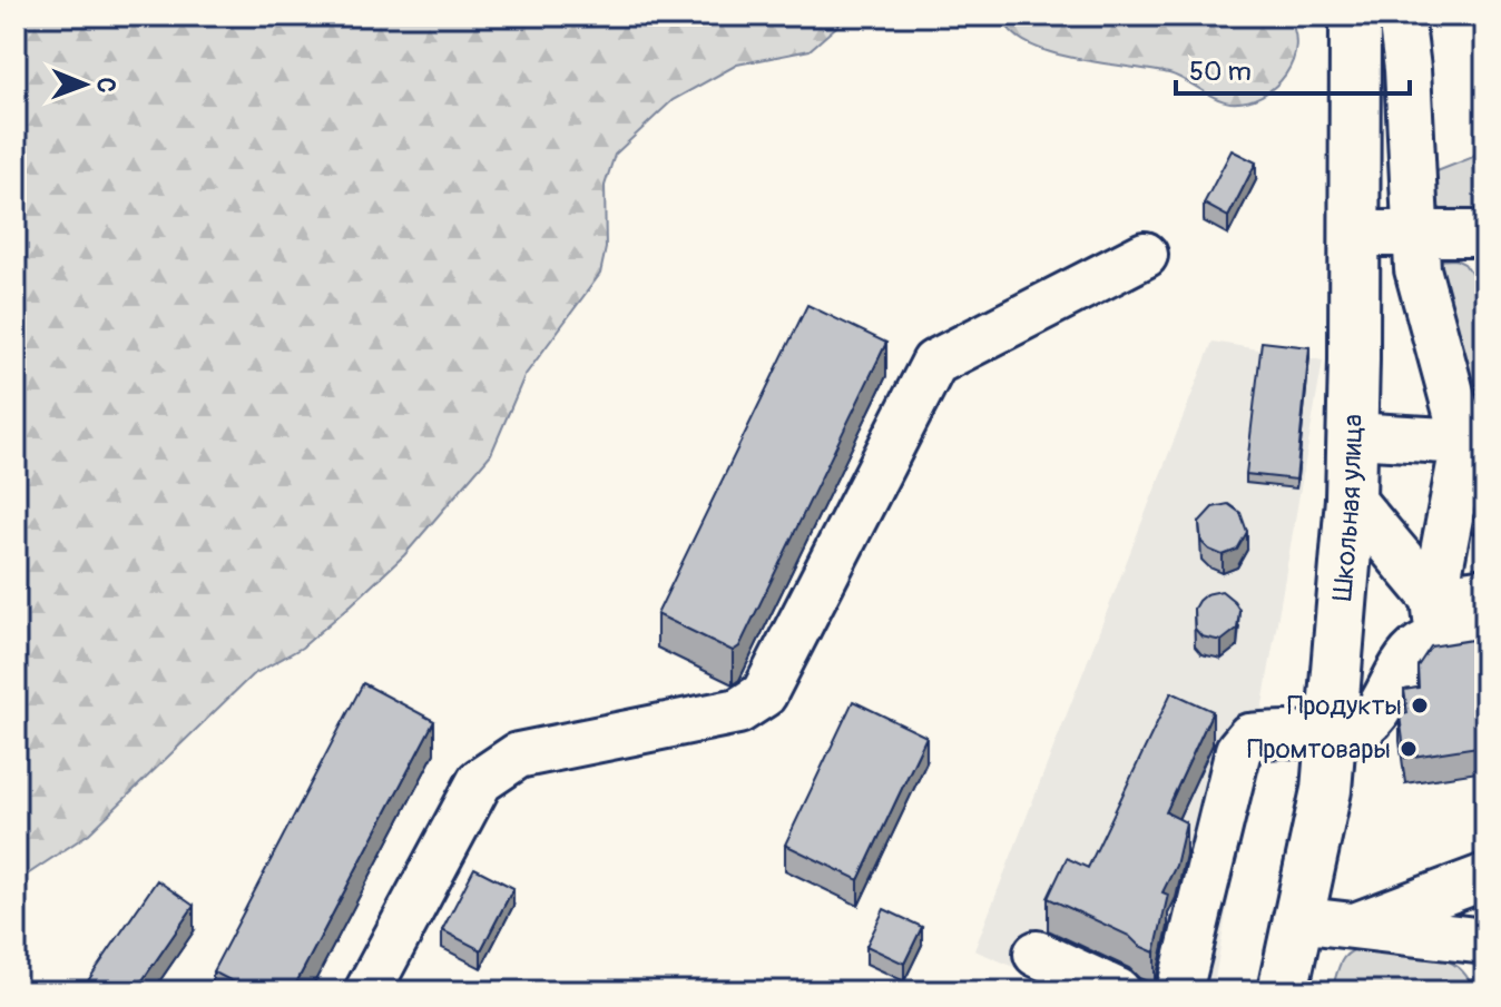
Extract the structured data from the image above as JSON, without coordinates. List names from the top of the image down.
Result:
{
  "streets": {
    "main road": ["Школьная улица"]
  },
  "places": ["Продукты", "Промтовары"],
  "scale_bar": "50 m",
  "north": "right"
}
